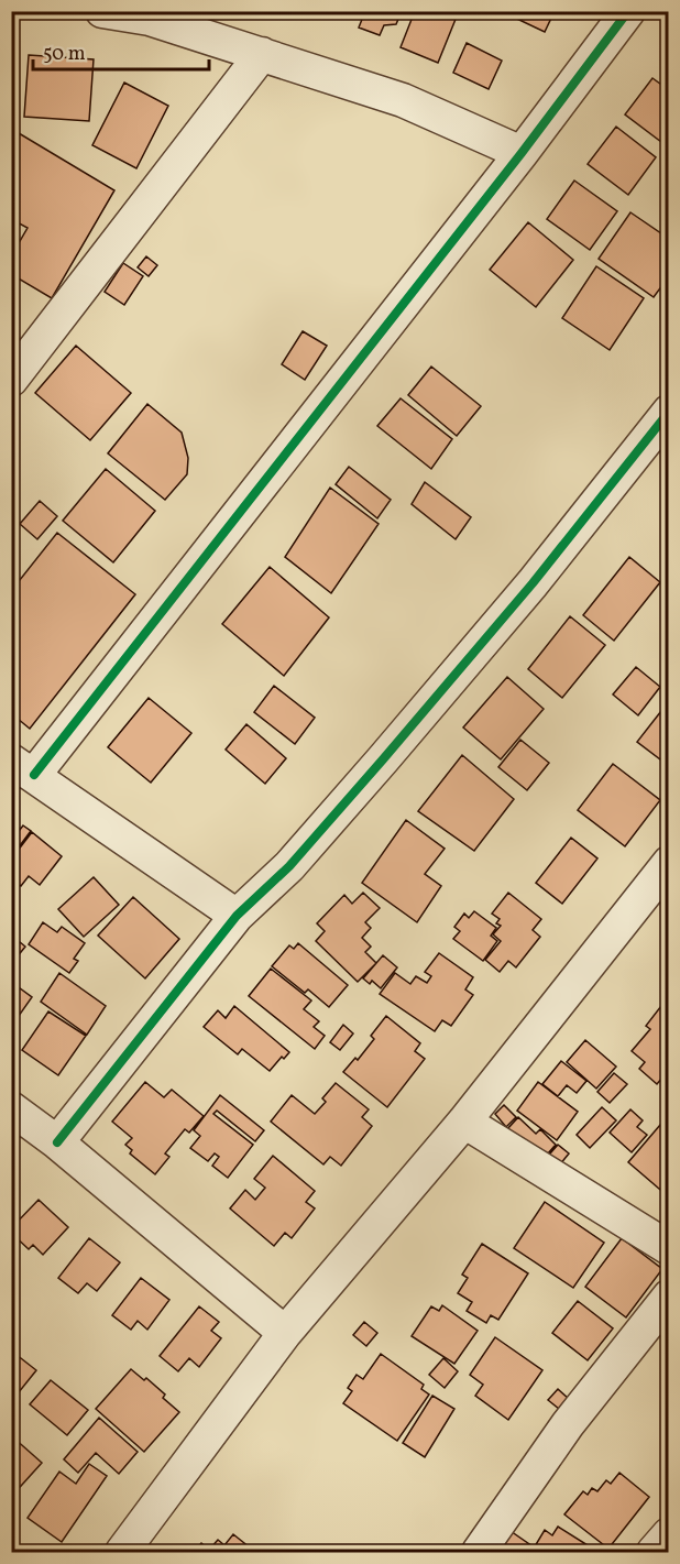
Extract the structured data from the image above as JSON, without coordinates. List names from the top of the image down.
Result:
{
  "scale_bar": "50 m"
}
